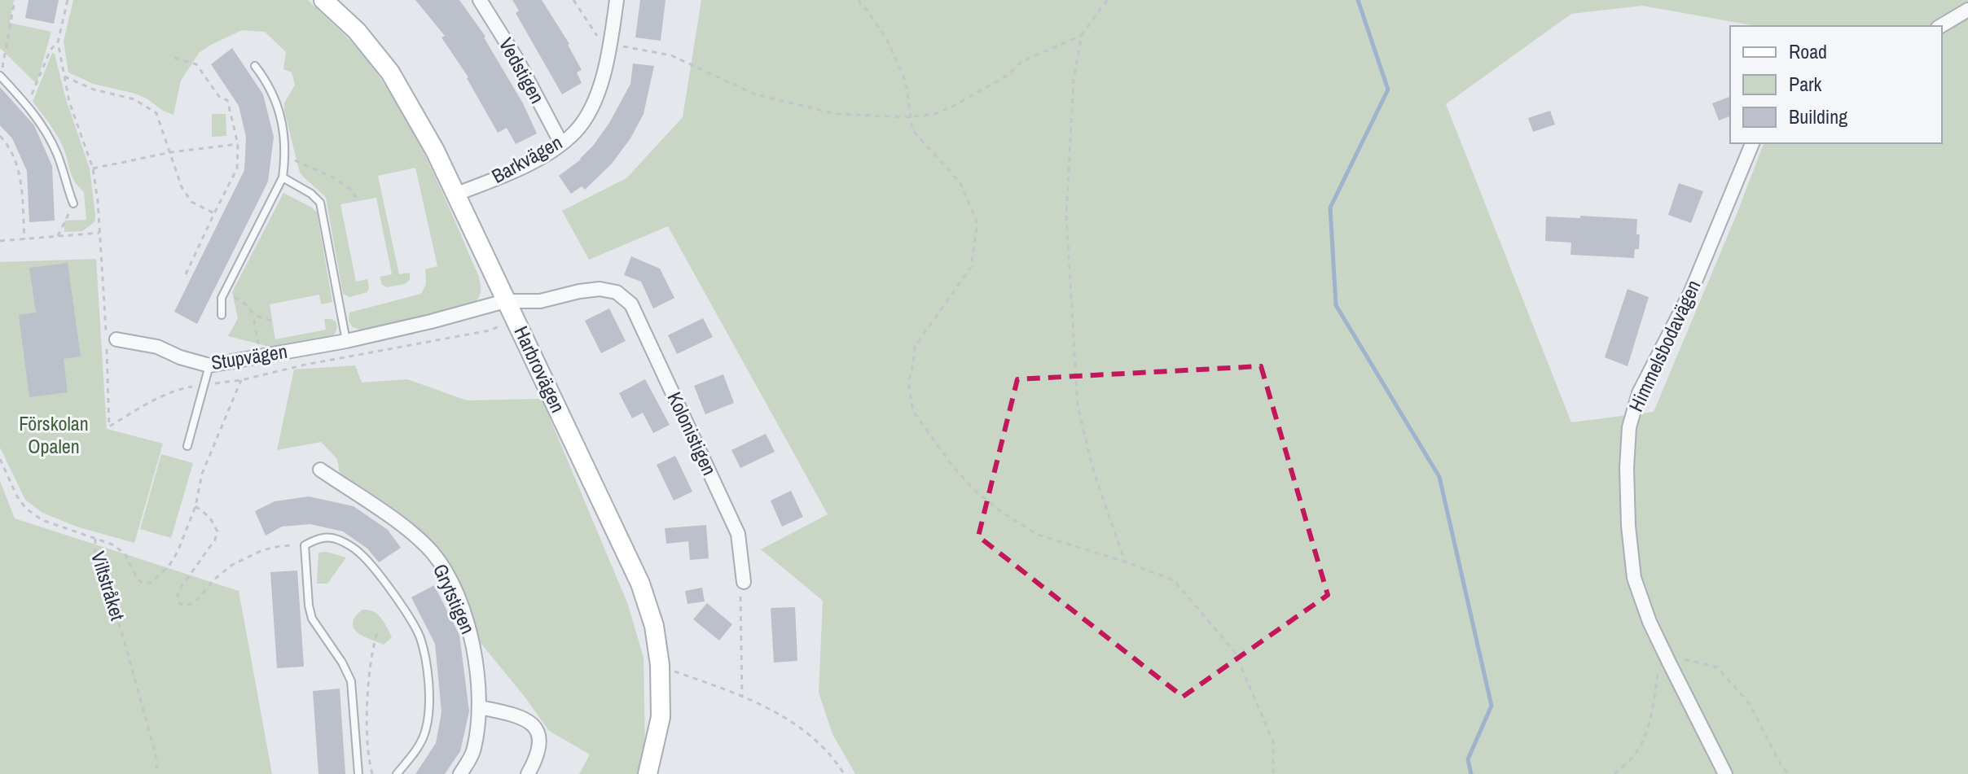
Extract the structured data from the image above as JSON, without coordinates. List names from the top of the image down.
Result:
{
  "streets": {
    "street": [
      "Vedstigen",
      "Barkvägen",
      "Himmelsbodavägen",
      "Stupvägen",
      "Harbrovägen",
      "Kolonistigen",
      "Grytstigen"
    ],
    "path": ["Viltstråket"]
  },
  "crossings": [
    ["Vedstigen", "Barkvägen"],
    ["Barkvägen", "Harbrovägen"],
    ["Stupvägen", "Harbrovägen"],
    ["Stupvägen", "Kolonistigen"],
    ["Harbrovägen", "Kolonistigen"]
  ],
  "parks": ["Förskolan Opalen"],
  "legend": ["Road", "Park", "Building"]
}
